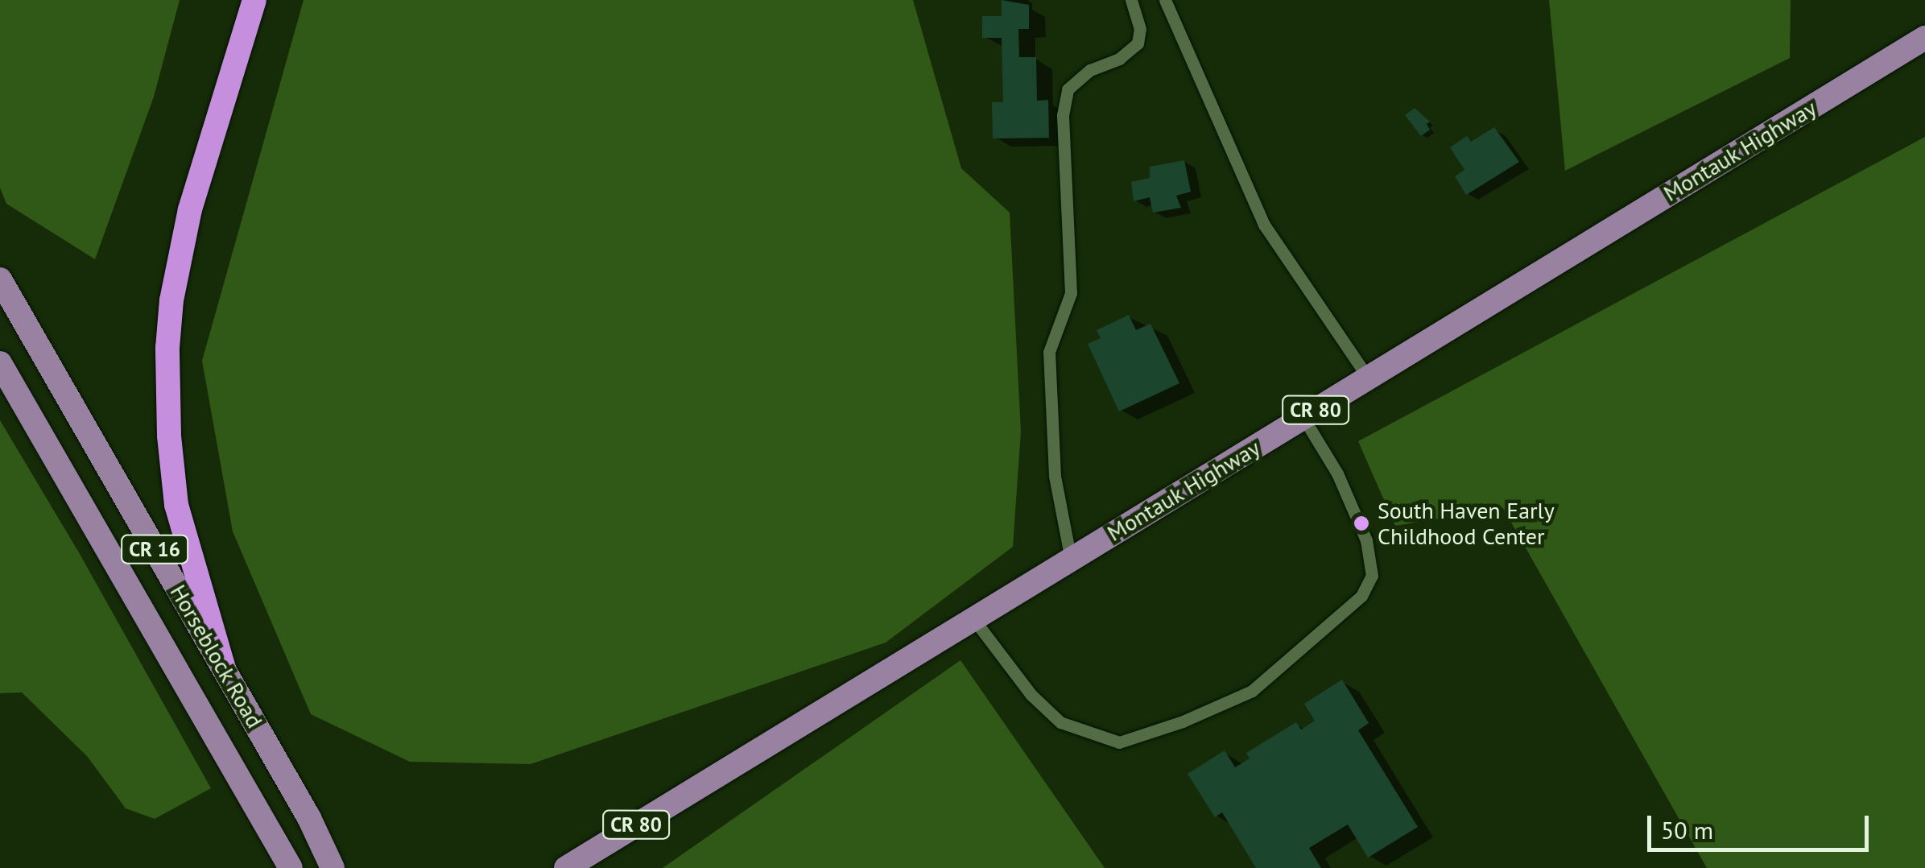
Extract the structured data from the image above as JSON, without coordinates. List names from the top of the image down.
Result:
{
  "streets": {
    "main road": [
      "Montauk Highway",
      "CR 80",
      "CR 16",
      "Horseblock Road"
    ]
  },
  "places": ["South Haven Early Childhood Center"],
  "scale_bar": "50 m"
}
